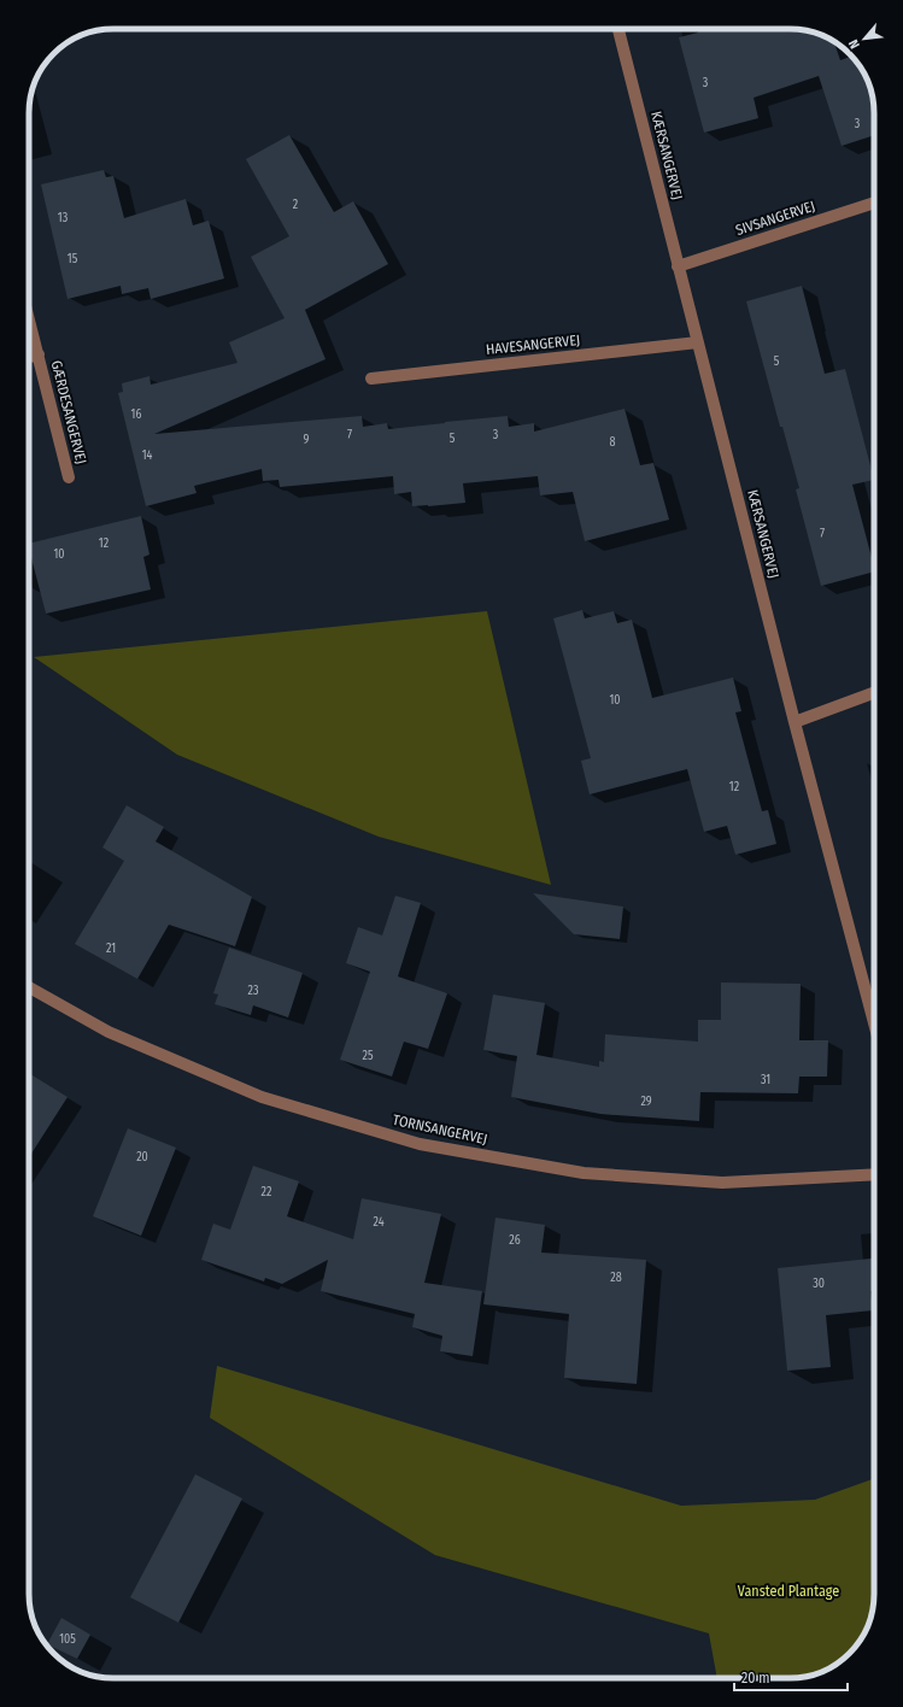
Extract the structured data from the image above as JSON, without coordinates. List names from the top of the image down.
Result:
{
  "streets": {
    "street": [
      "KÆRSANGERVEJ",
      "SIVSANGERVEJ",
      "HAVESANGERVEJ",
      "GÆRDESANGERVEJ",
      "TORNSANGERVEJ"
    ]
  },
  "crossings": [
    ["KÆRSANGERVEJ", "SIVSANGERVEJ"],
    ["KÆRSANGERVEJ", "HAVESANGERVEJ"]
  ],
  "parks": ["Vansted Plantage"],
  "house_numbers": [
    "3",
    "3",
    "2",
    "13",
    "15",
    "5",
    "16",
    "7",
    "3",
    "5",
    "9",
    "8",
    "14",
    "7",
    "12",
    "10",
    "10",
    "12",
    "21",
    "23",
    "25",
    "31",
    "29",
    "20",
    "22",
    "24",
    "26",
    "28",
    "30",
    "105"
  ],
  "scale_bar": "20 m",
  "north": "bottom left"
}
